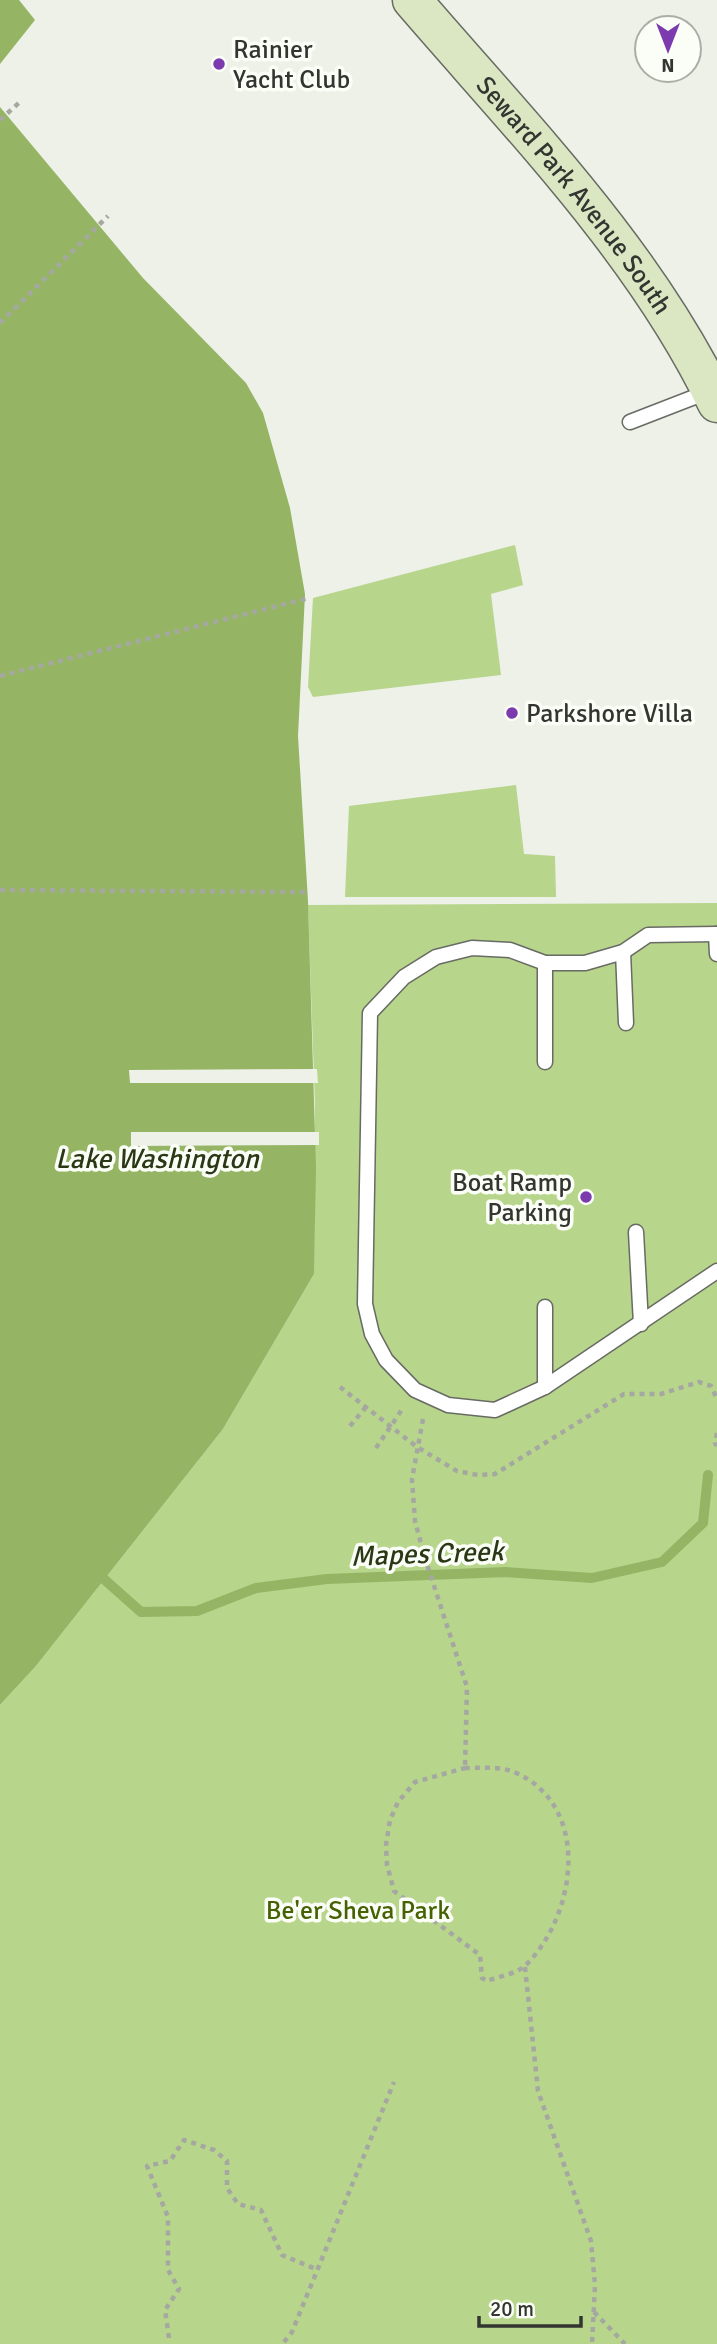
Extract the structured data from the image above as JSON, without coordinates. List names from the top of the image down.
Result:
{
  "streets": {
    "street": ["Seward Park Avenue South"]
  },
  "water": ["Lake Washington", "Mapes Creek"],
  "parks": ["Be'er Sheva Park"],
  "places": ["Rainier Yacht Club", "Parkshore Villa", "Boat Ramp Parking"],
  "scale_bar": "20 m",
  "north": "bottom"
}
